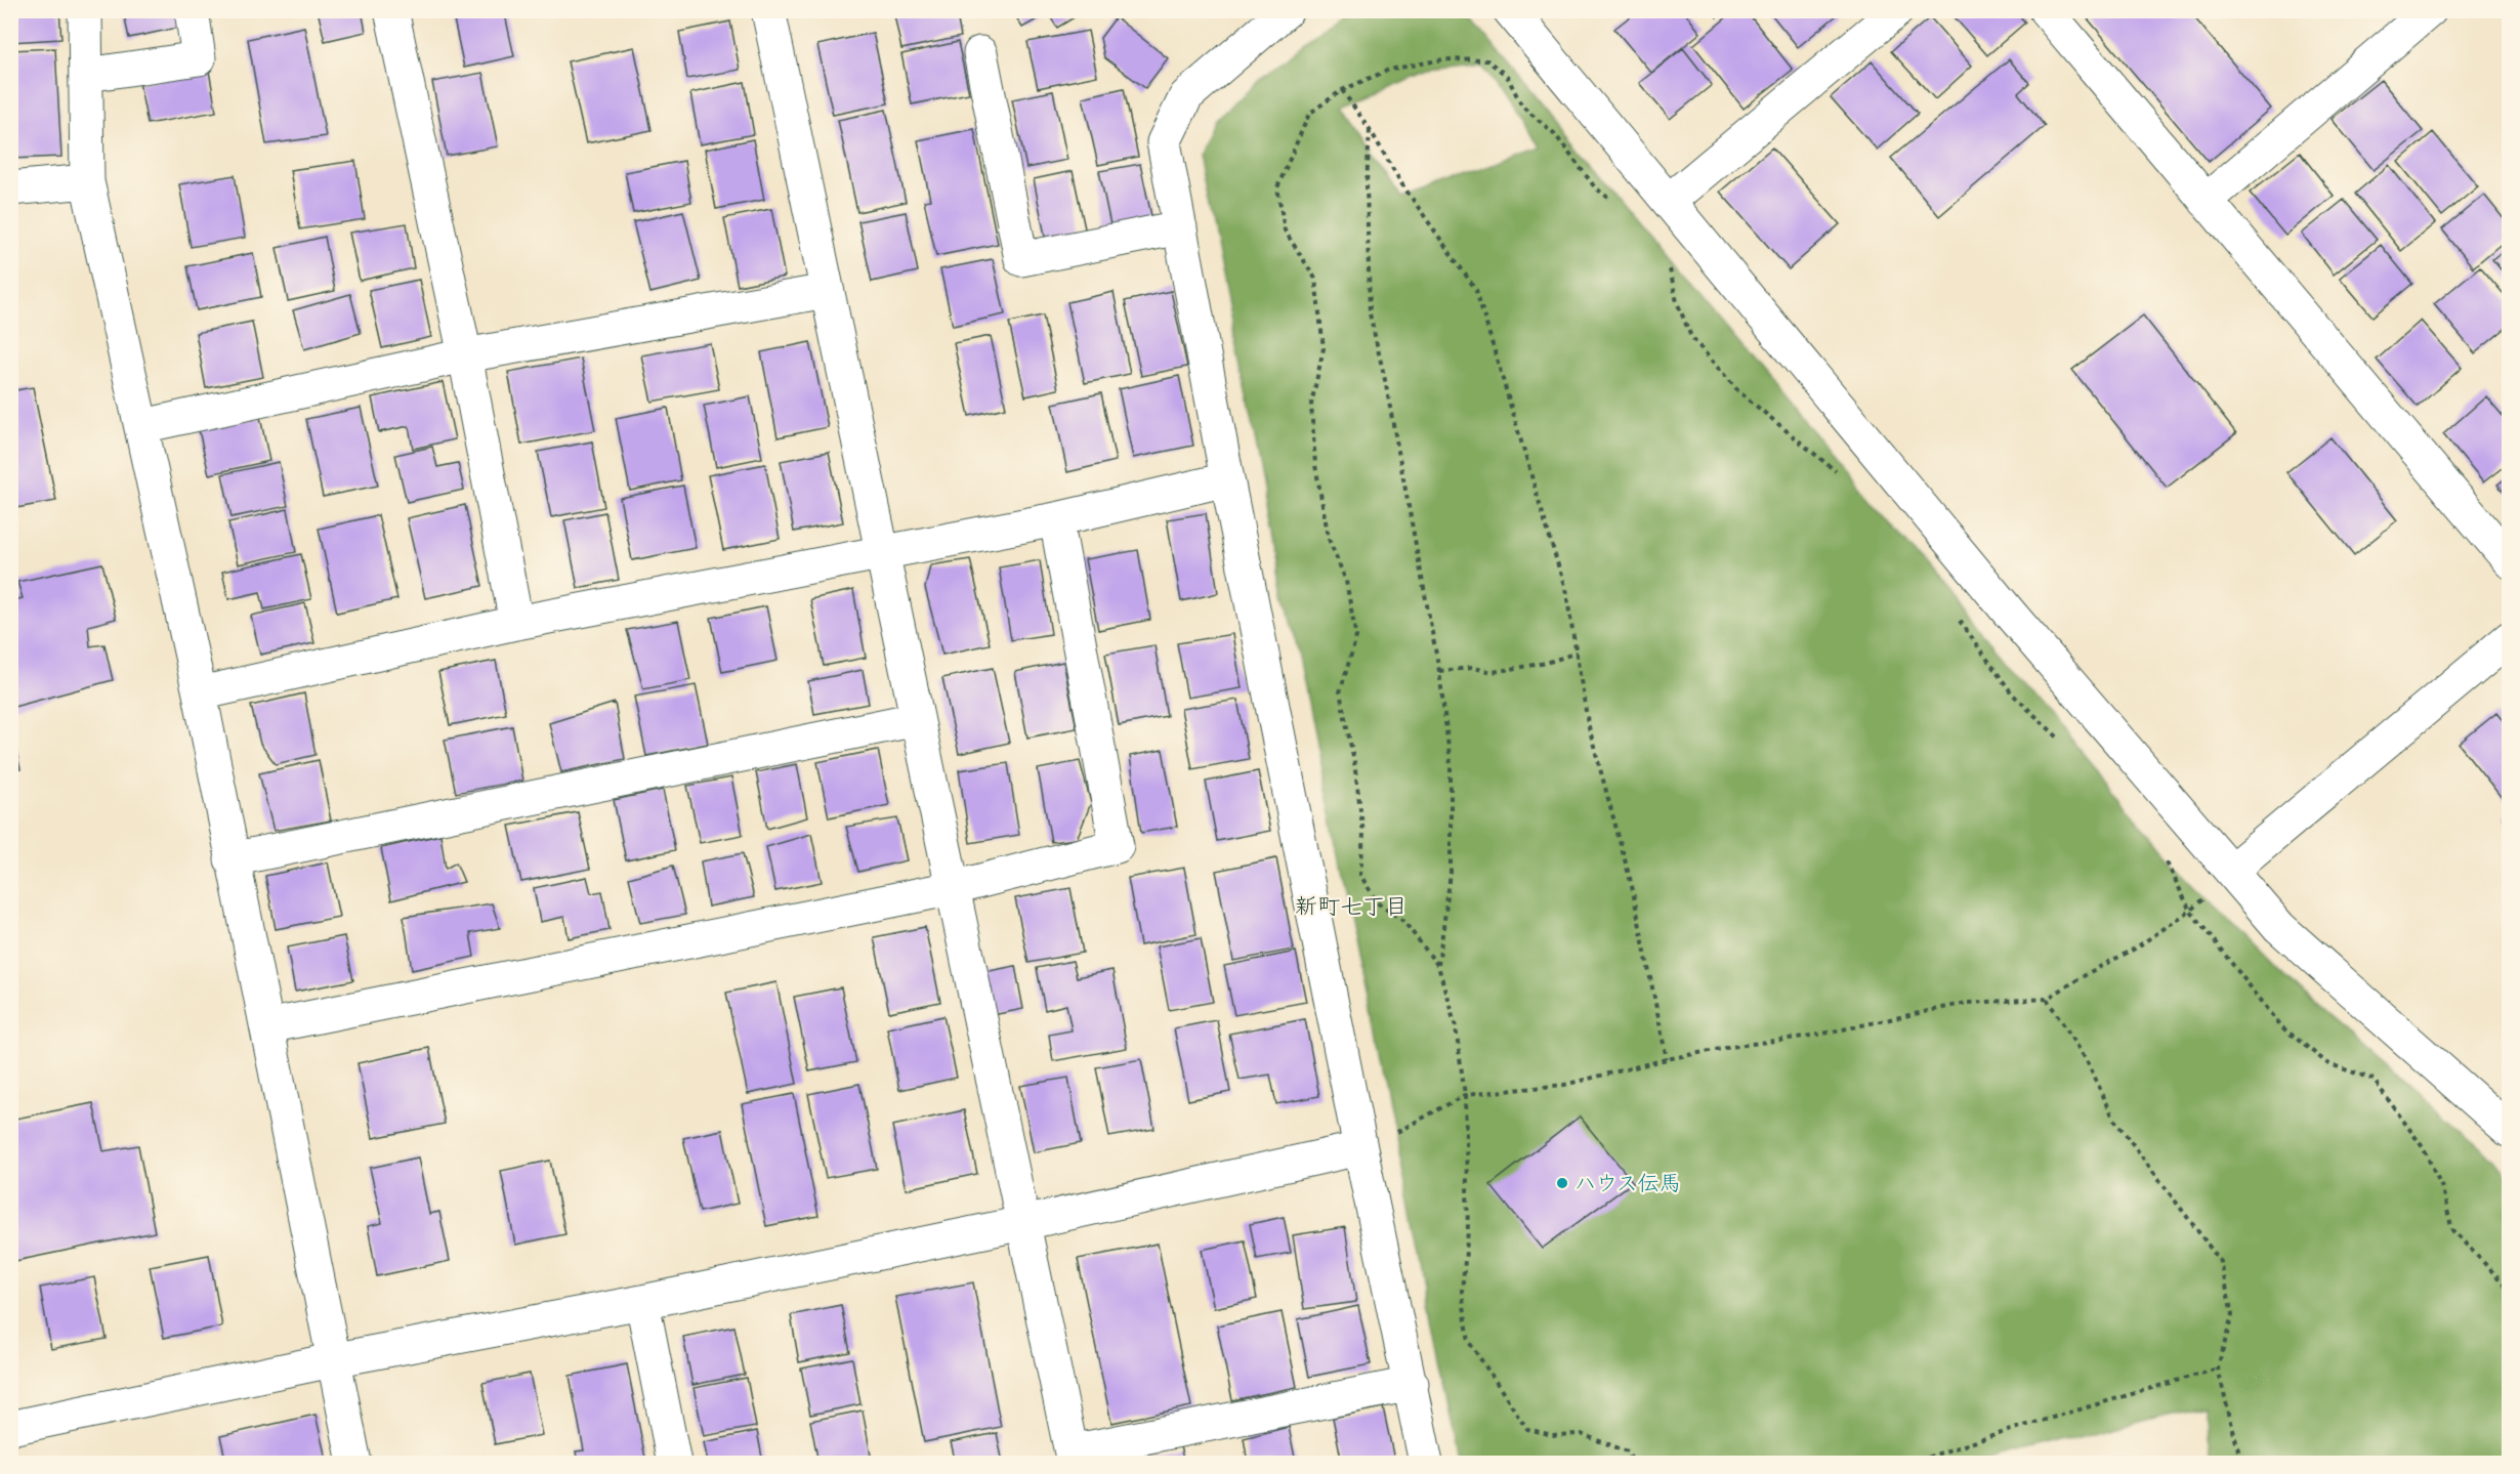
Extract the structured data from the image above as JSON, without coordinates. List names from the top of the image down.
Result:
{
  "districts": ["新町七丁目"],
  "places": ["ハウス伝馬"]
}
